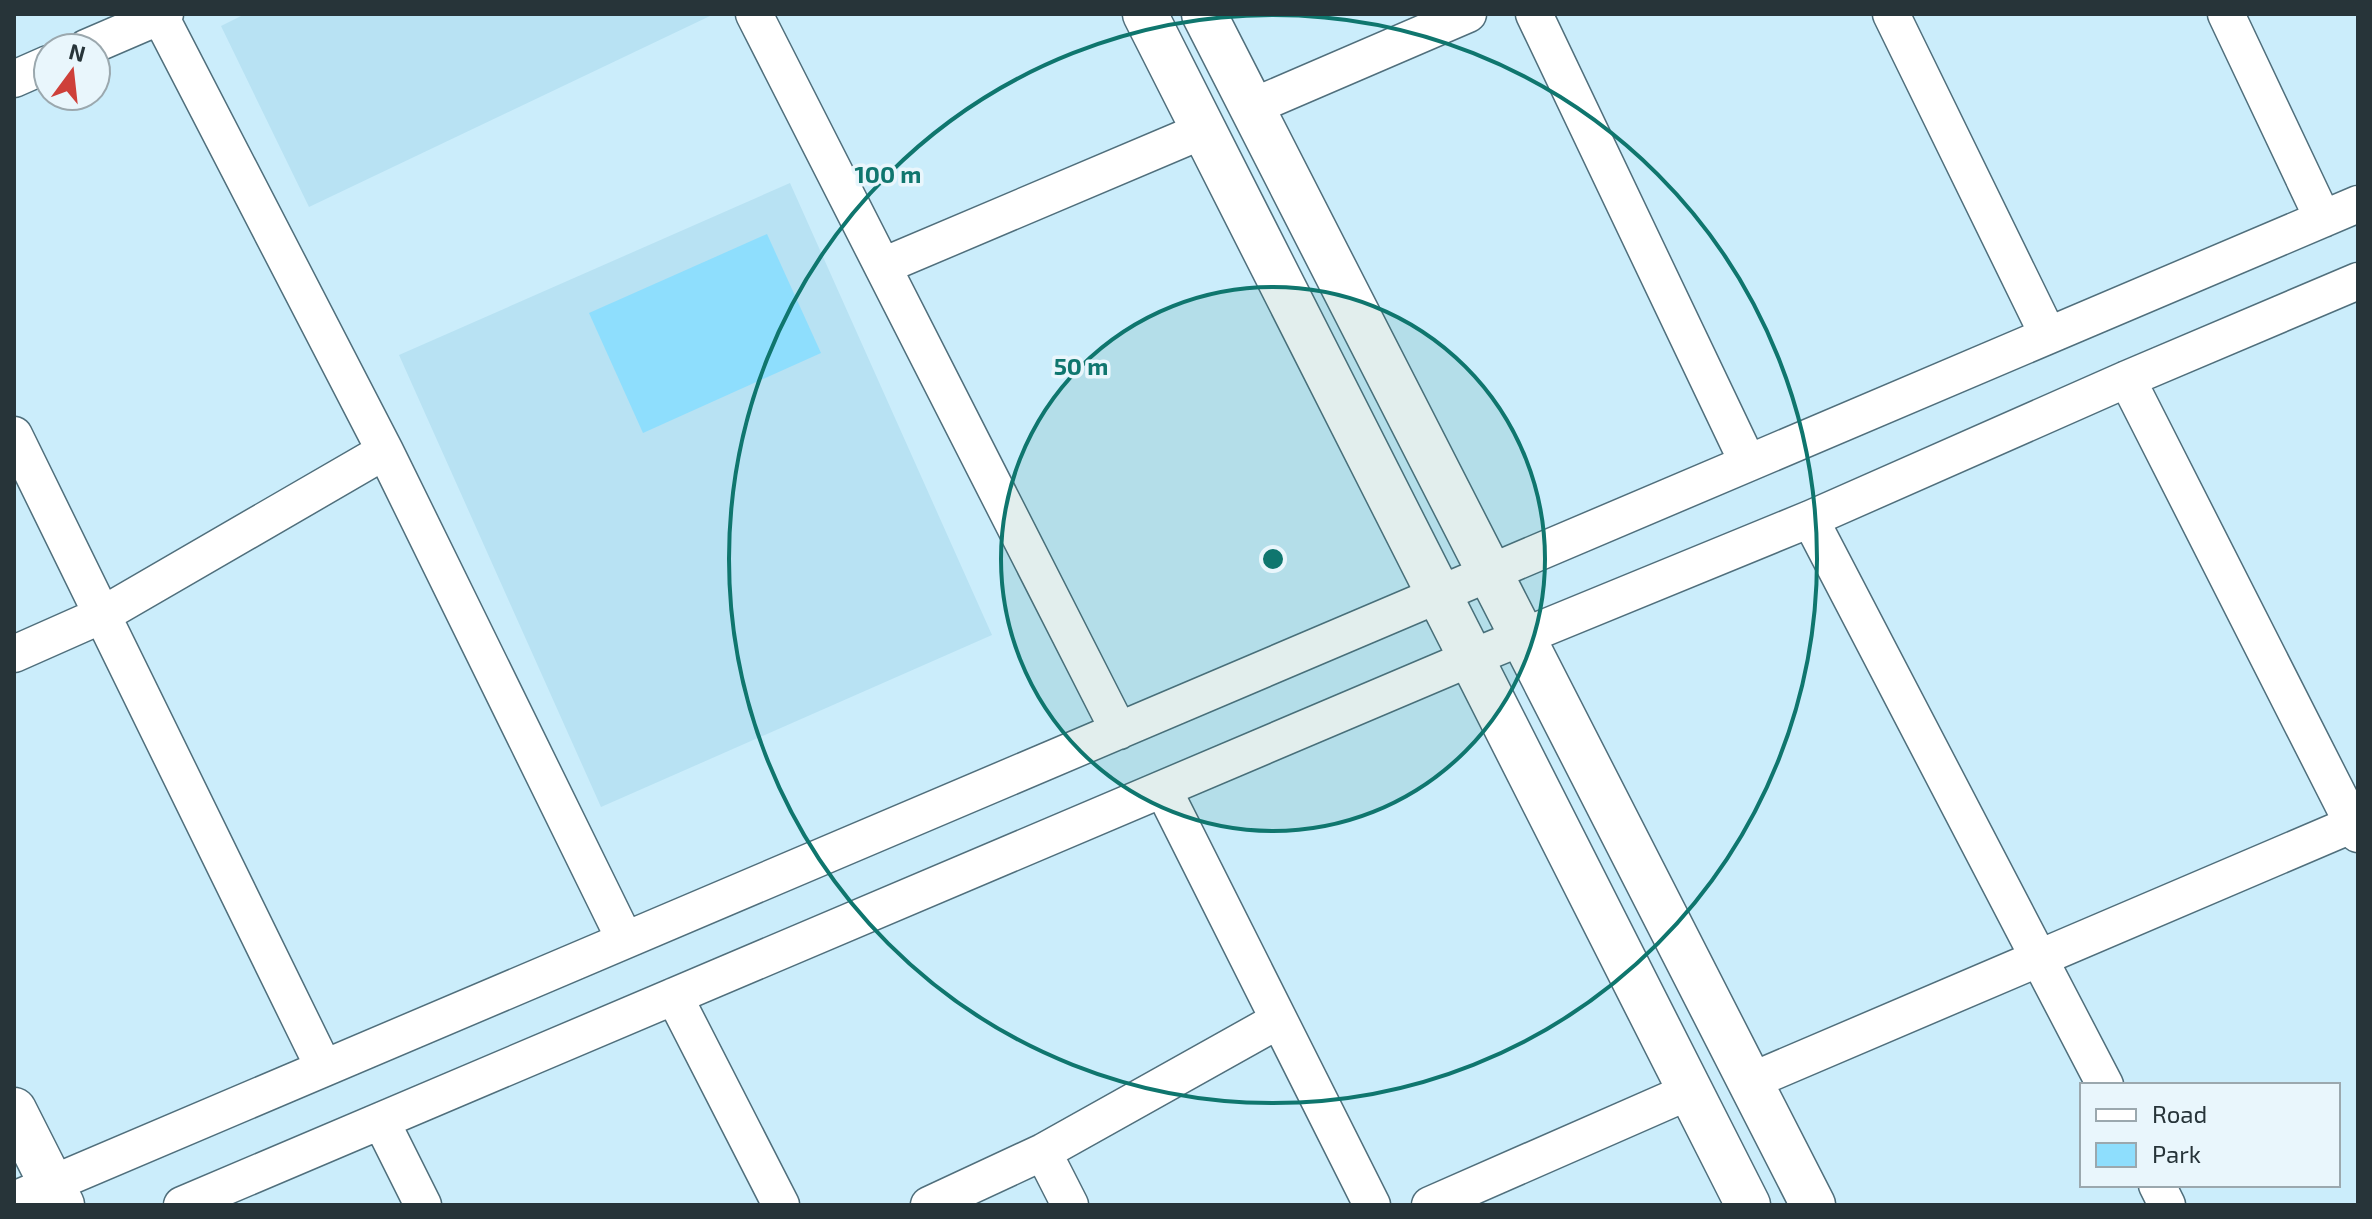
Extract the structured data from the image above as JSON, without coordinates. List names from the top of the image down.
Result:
{
  "legend": ["Road", "Park"],
  "north": "top",
  "rings": ["100 m", "50 m"]
}
